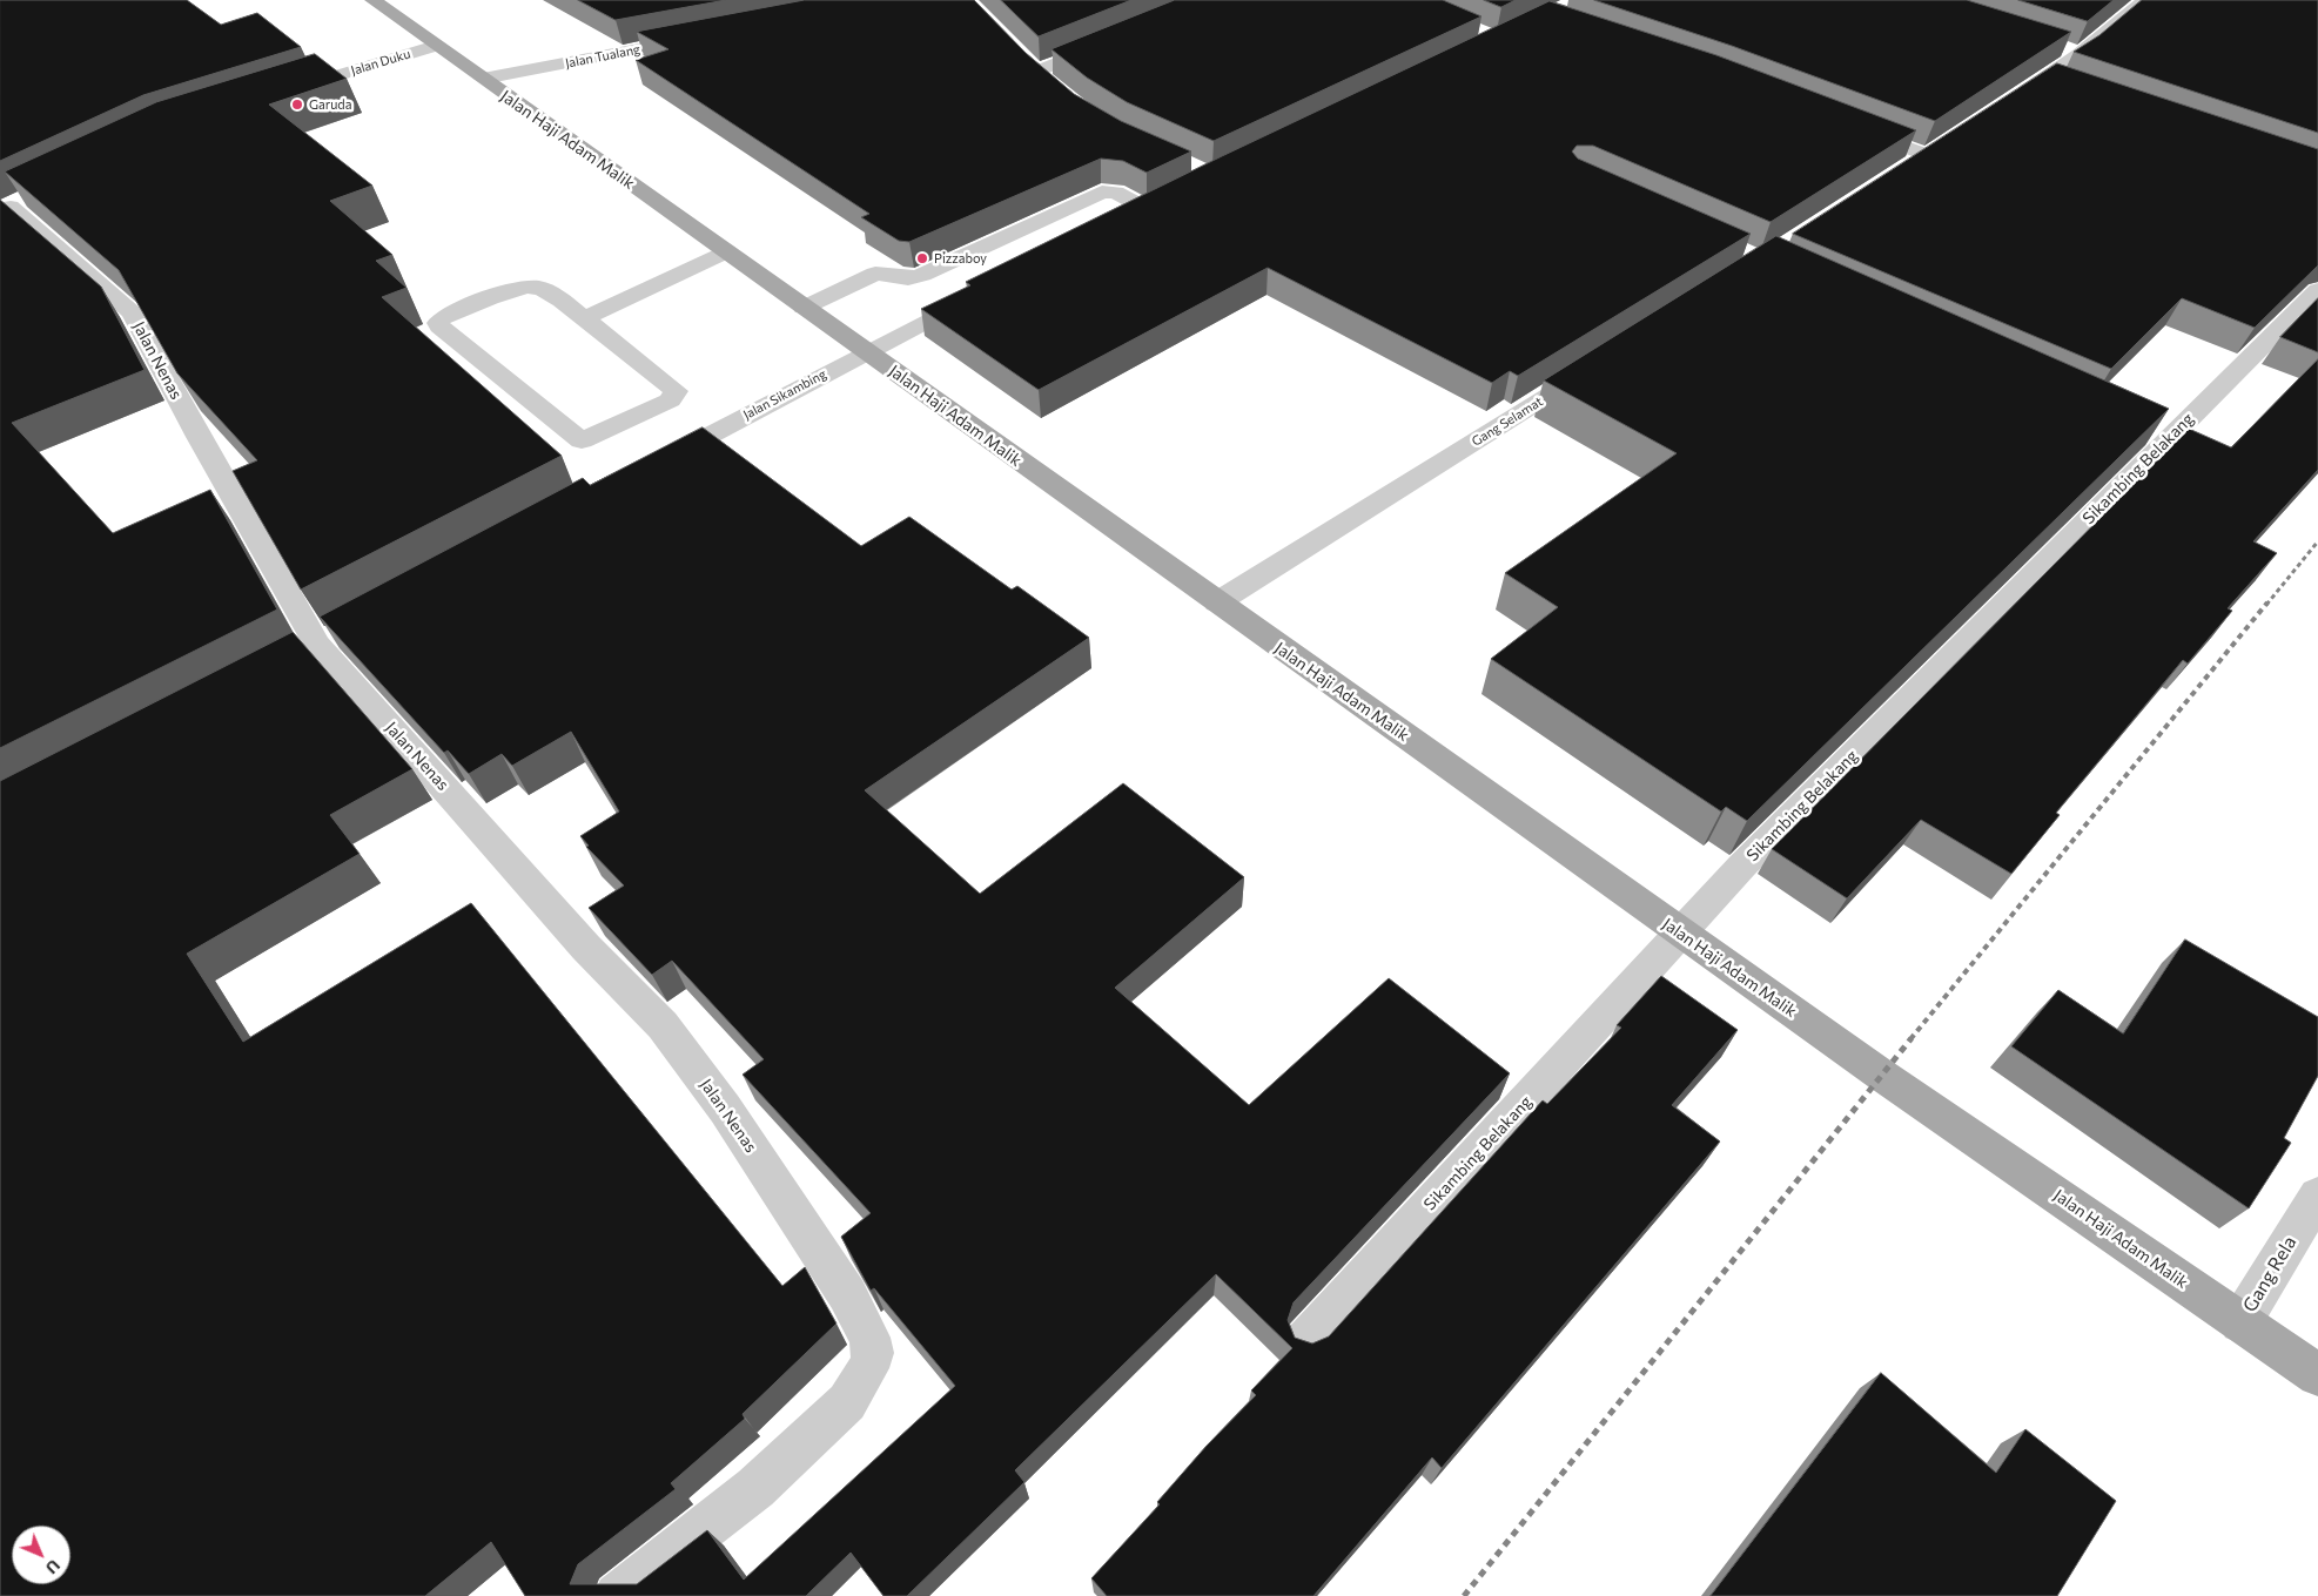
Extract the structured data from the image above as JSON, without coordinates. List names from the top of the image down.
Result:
{
  "streets": {
    "main road": ["Jalan Haji Adam Malik"],
    "street": [
      "Jalan Tualang",
      "Jalan Duku",
      "Jalan Nenas",
      "Jalan Sikambing",
      "Gang Selamat",
      "Sikambing Belakang",
      "Gang Rela"
    ]
  },
  "crossings": [
    ["Jalan Tualang", "Jalan Haji Adam Malik"],
    ["Jalan Duku", "Jalan Haji Adam Malik"],
    ["Jalan Haji Adam Malik", "Jalan Sikambing"],
    ["Jalan Haji Adam Malik", "Gang Selamat"],
    ["Jalan Haji Adam Malik", "Sikambing Belakang"],
    ["Jalan Haji Adam Malik", "Gang Rela"]
  ],
  "places": ["Garuda", "Pizzaboy"],
  "north": "bottom right"
}
